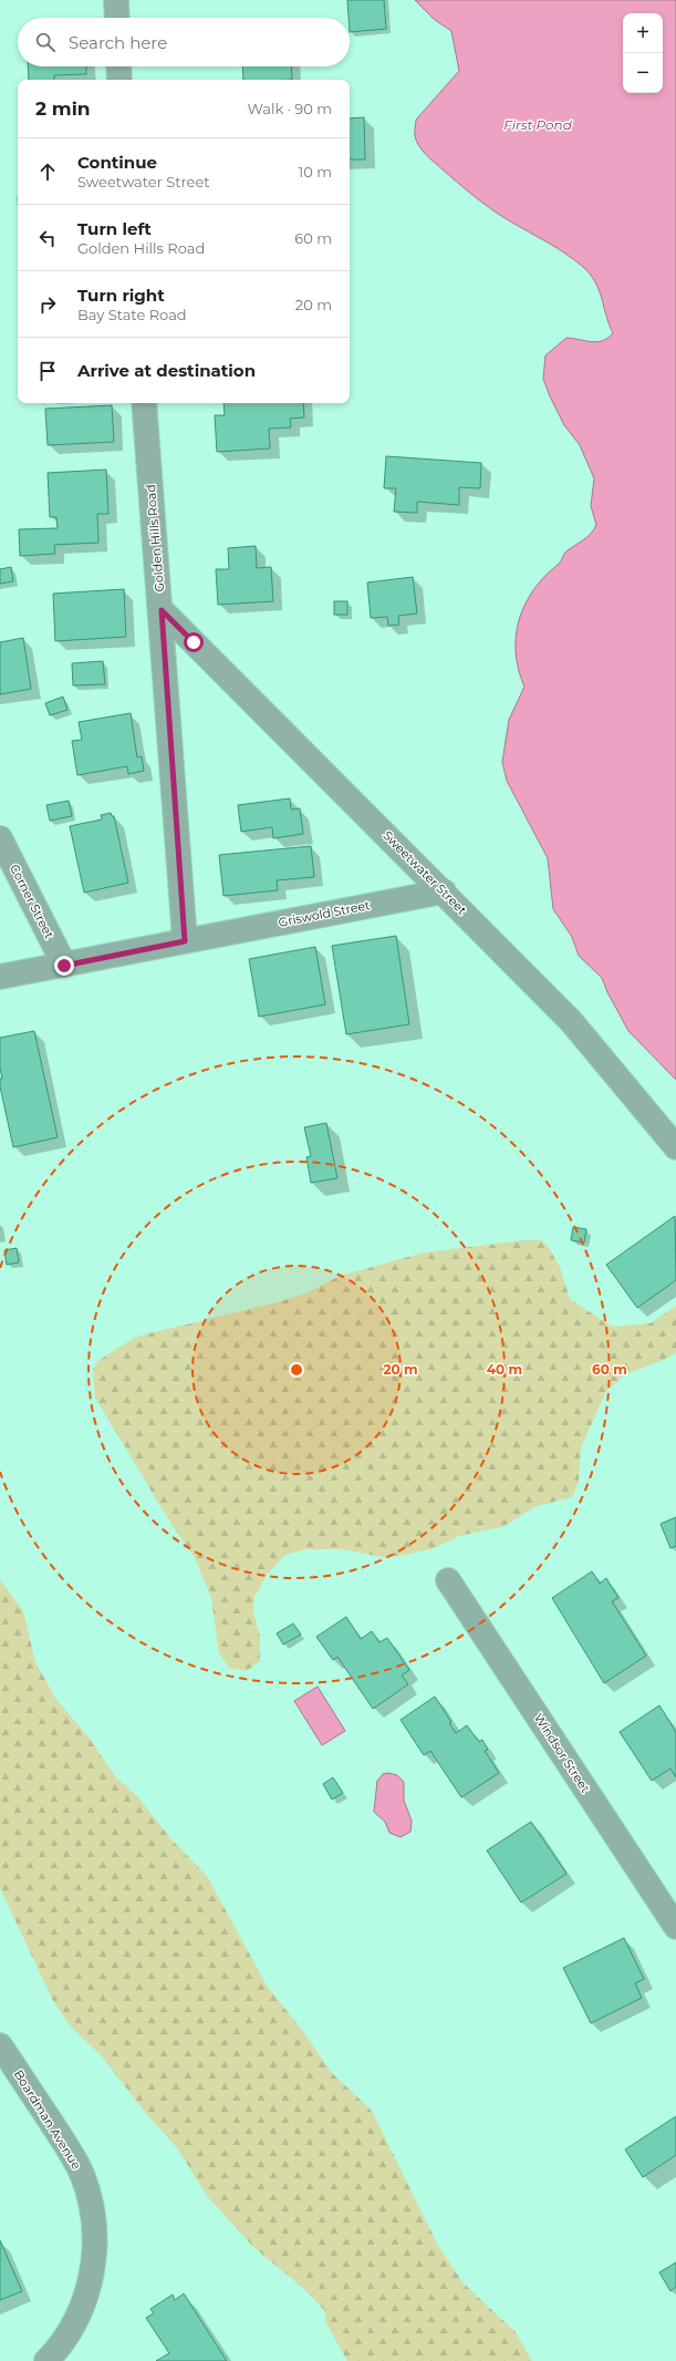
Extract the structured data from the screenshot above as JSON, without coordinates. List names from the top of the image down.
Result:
{
  "streets": {
    "street": [
      "Golden Hills Road",
      "Sweetwater Street",
      "Corner Street",
      "Griswold Street",
      "Windsor Street",
      "Boardman Avenue"
    ]
  },
  "crossings": [
    ["Golden Hills Road", "Sweetwater Street"],
    ["Golden Hills Road", "Griswold Street"],
    ["Sweetwater Street", "Griswold Street"],
    ["Corner Street", "Griswold Street"]
  ],
  "water": ["First Pond"],
  "page": {
    "map_buttons": ["+", "−"],
    "search": "Search here",
    "heading": ["2 min", "Walk · 90 m"],
    "list": [
      ["Continue", "Sweetwater Street", "10 m"],
      ["Turn left", "Golden Hills Road", "60 m"],
      ["Turn right", "Bay State Road", "20 m"],
      "Arrive at destination"
    ]
  },
  "rings": ["20 m", "40 m", "60 m"]
}
